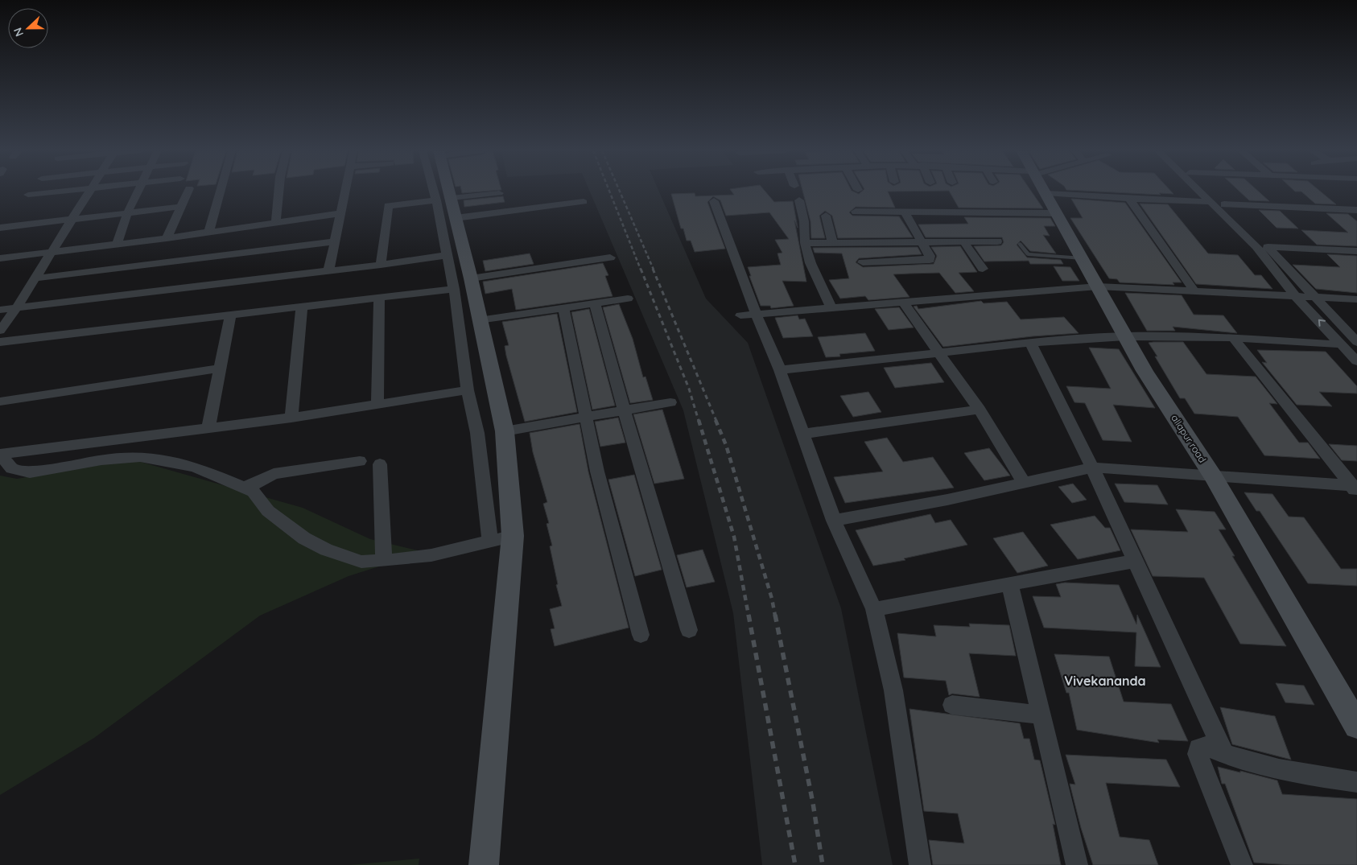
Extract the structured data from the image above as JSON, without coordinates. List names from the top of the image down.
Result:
{
  "streets": {
    "street": ["allapur road"]
  },
  "districts": ["Vivekananda"],
  "north": "left"
}
